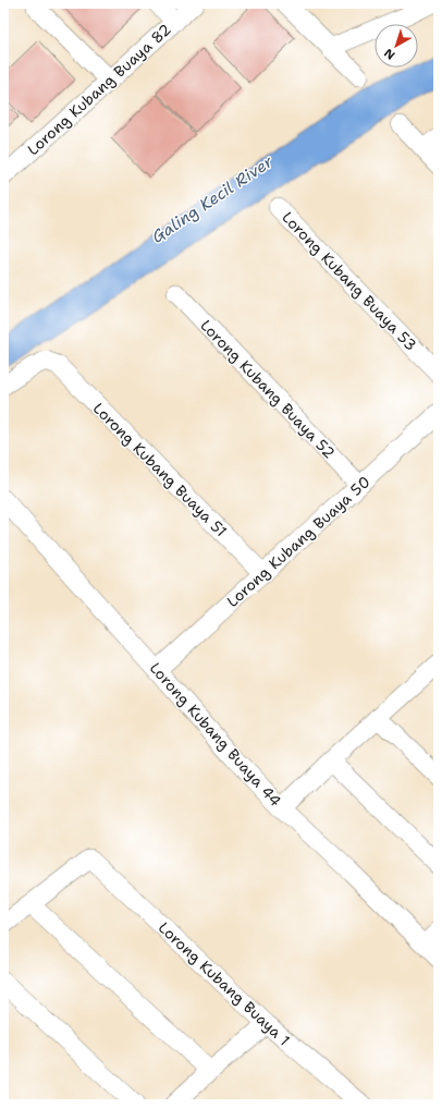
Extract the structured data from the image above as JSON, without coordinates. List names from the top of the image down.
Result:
{
  "streets": {
    "street": [
      "Lorong Kubang Buaya 82",
      "Lorong Kubang Buaya 53",
      "Lorong Kubang Buaya 52",
      "Lorong Kubang Buaya 51",
      "Lorong Kubang Buaya 50",
      "Lorong Kubang Buaya 44",
      "Lorong Kubang Buaya 1"
    ]
  },
  "crossings": [
    ["Lorong Kubang Buaya 52", "Lorong Kubang Buaya 50"],
    ["Lorong Kubang Buaya 51", "Lorong Kubang Buaya 50"],
    ["Lorong Kubang Buaya 50", "Lorong Kubang Buaya 44"]
  ],
  "water": ["Galing Kecil River"],
  "north": "bottom left"
}
